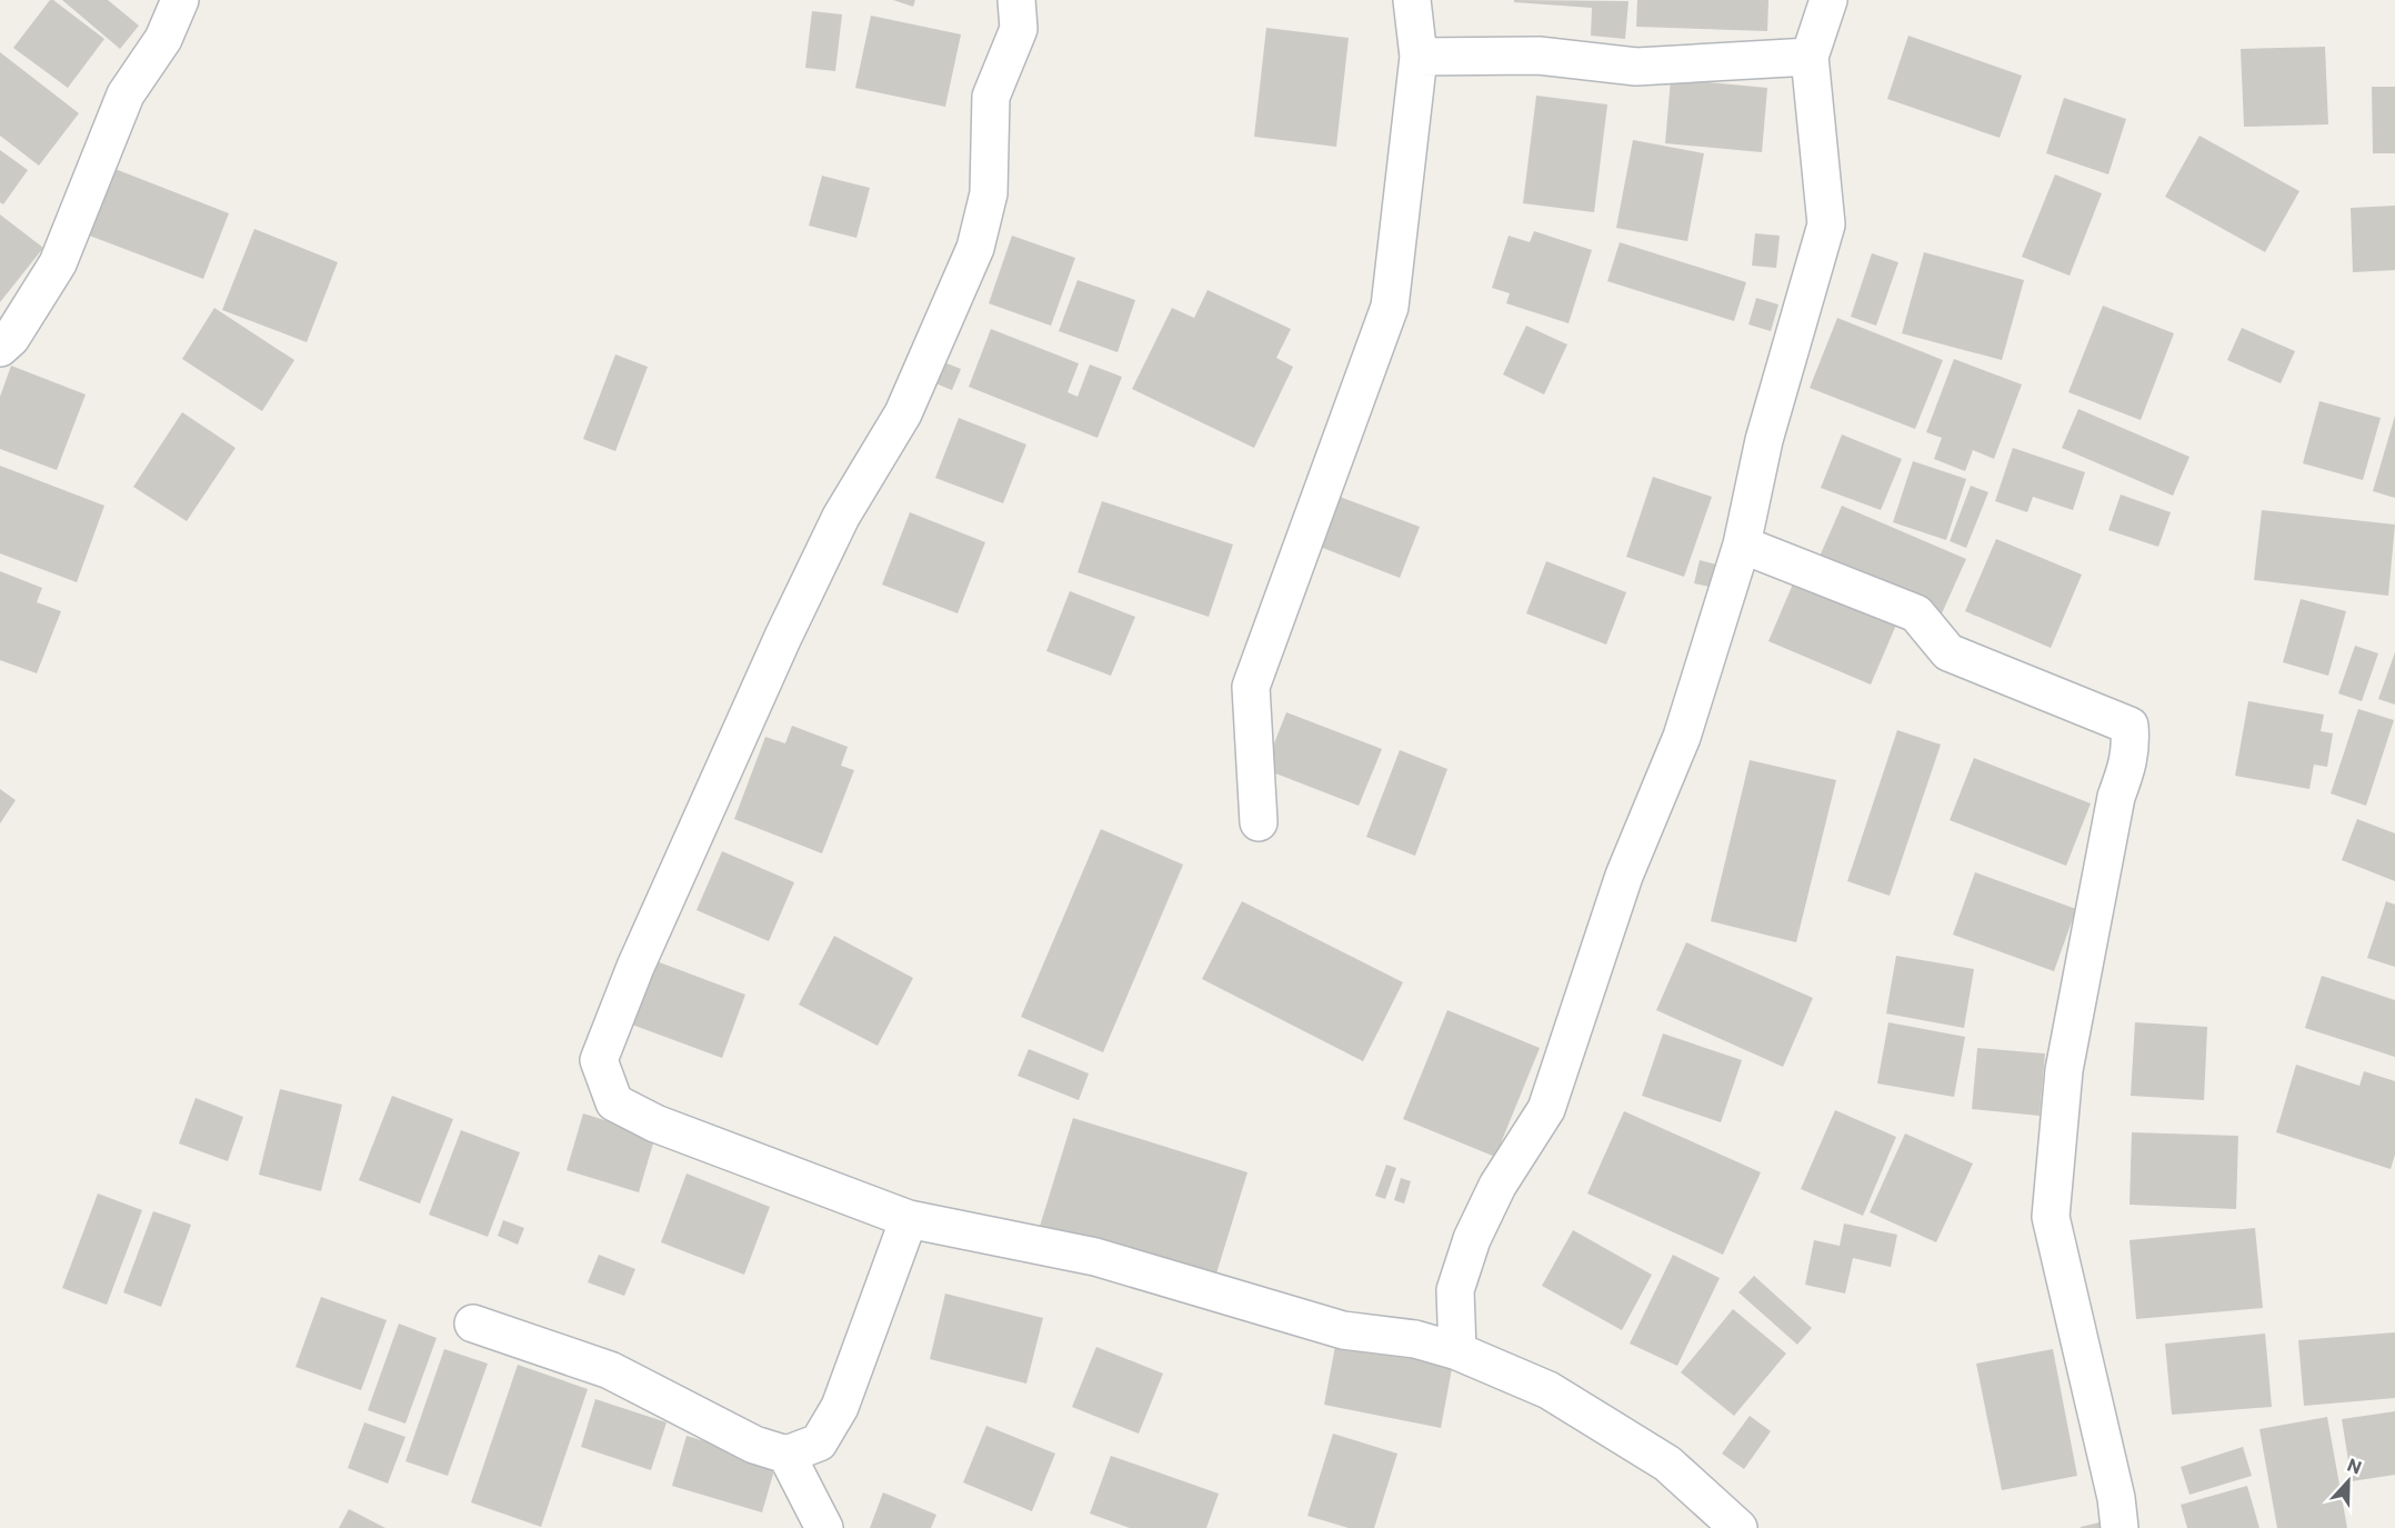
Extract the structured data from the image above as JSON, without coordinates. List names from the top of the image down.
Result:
{
  "north": "top"
}
